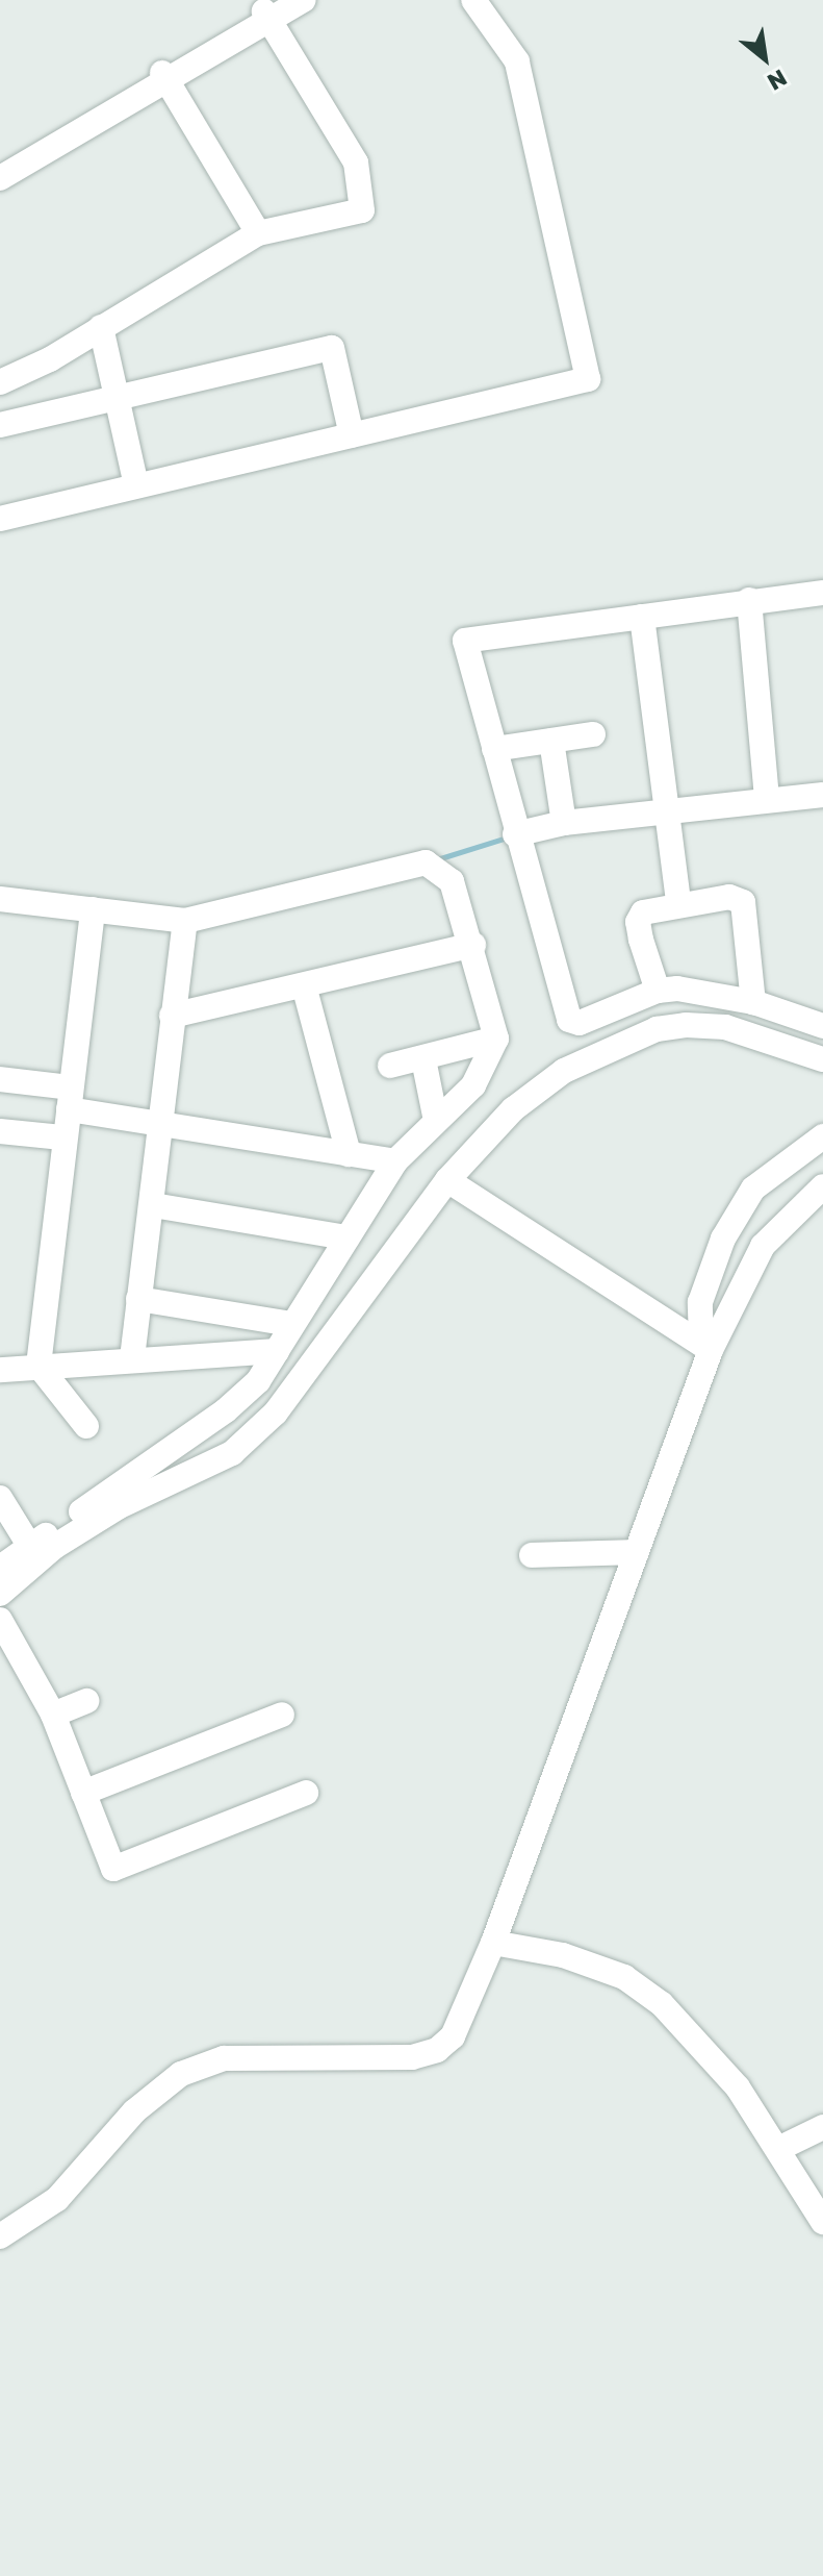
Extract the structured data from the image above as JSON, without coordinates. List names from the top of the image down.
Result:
{
  "north": "bottom right"
}
